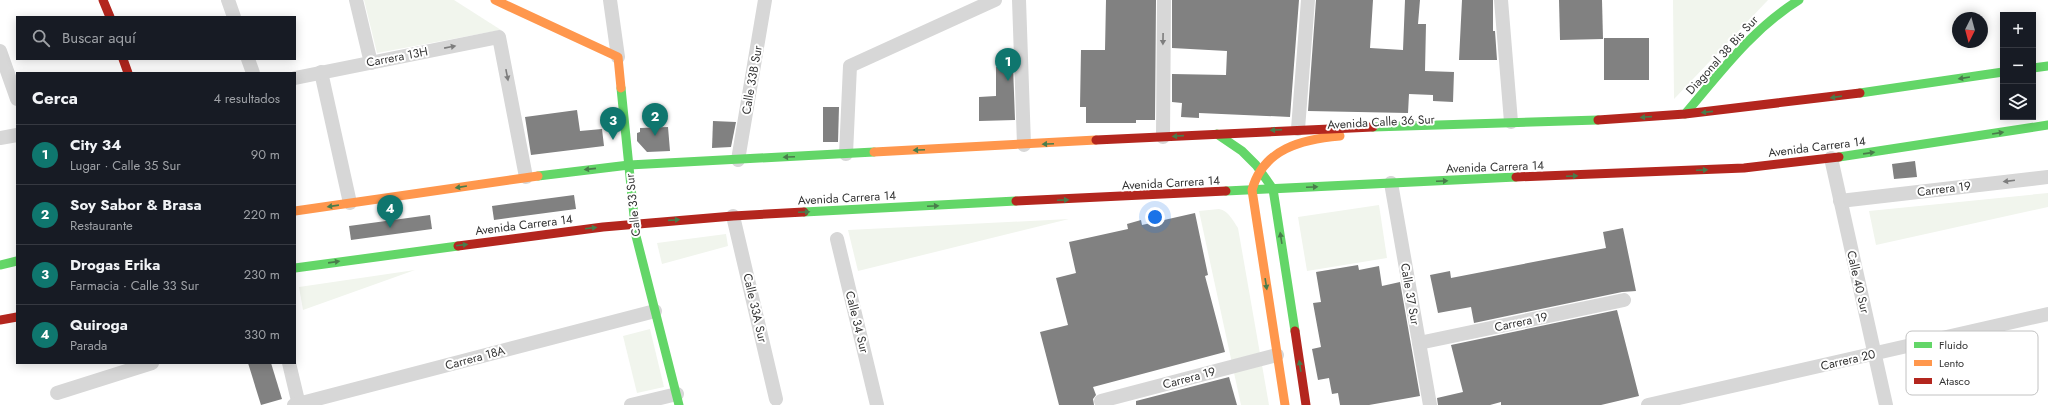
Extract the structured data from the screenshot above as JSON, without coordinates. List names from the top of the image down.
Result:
{
  "streets": {
    "main road": [
      "Diagonal 38 Bis Sur",
      "Avenida Calle 36 Sur",
      "Avenida Carrera 14",
      "Calle 33 Sur"
    ],
    "street": [
      "Carrera 13H",
      "Calle 33B Sur",
      "Carrera 19",
      "Calle 40 Sur",
      "Calle 37 Sur",
      "Calle 33A Sur",
      "Calle 34 Sur",
      "Carrera 18A",
      "Carrera 20"
    ]
  },
  "crossings": [
    ["Avenida Calle 36 Sur", "Avenida Carrera 14"],
    ["Avenida Calle 36 Sur", "Carrera 19"],
    ["Avenida Carrera 14", "Calle 33 Sur"],
    ["Avenida Carrera 14", "Calle 40 Sur"],
    ["Avenida Carrera 14", "Calle 37 Sur"],
    ["Avenida Carrera 14", "Calle 33A Sur"],
    ["Carrera 19", "Calle 40 Sur"],
    ["Carrera 19", "Calle 37 Sur"],
    ["Calle 33 Sur", "Carrera 18A"],
    ["Calle 40 Sur", "Carrera 20"]
  ],
  "legend": ["Fluido", "Lento", "Atasco"],
  "north": "bottom",
  "page": {
    "map_buttons": ["+", "−"],
    "search": "Buscar aquí",
    "pins": [
      "1",
      "2",
      "3",
      "4"
    ],
    "heading": ["Cerca", "4 resultados"],
    "list": [
      {
        "mark": "1",
        "name": "City 34",
        "note": "Lugar · Calle 35 Sur",
        "value": "90 m"
      },
      {
        "mark": "2",
        "name": "Soy Sabor & Brasa",
        "note": "Restaurante",
        "value": "220 m"
      },
      {
        "mark": "3",
        "name": "Drogas Erika",
        "note": "Farmacia · Calle 33 Sur",
        "value": "230 m"
      },
      {
        "mark": "4",
        "name": "Quiroga",
        "note": "Parada",
        "value": "330 m"
      }
    ]
  }
}
